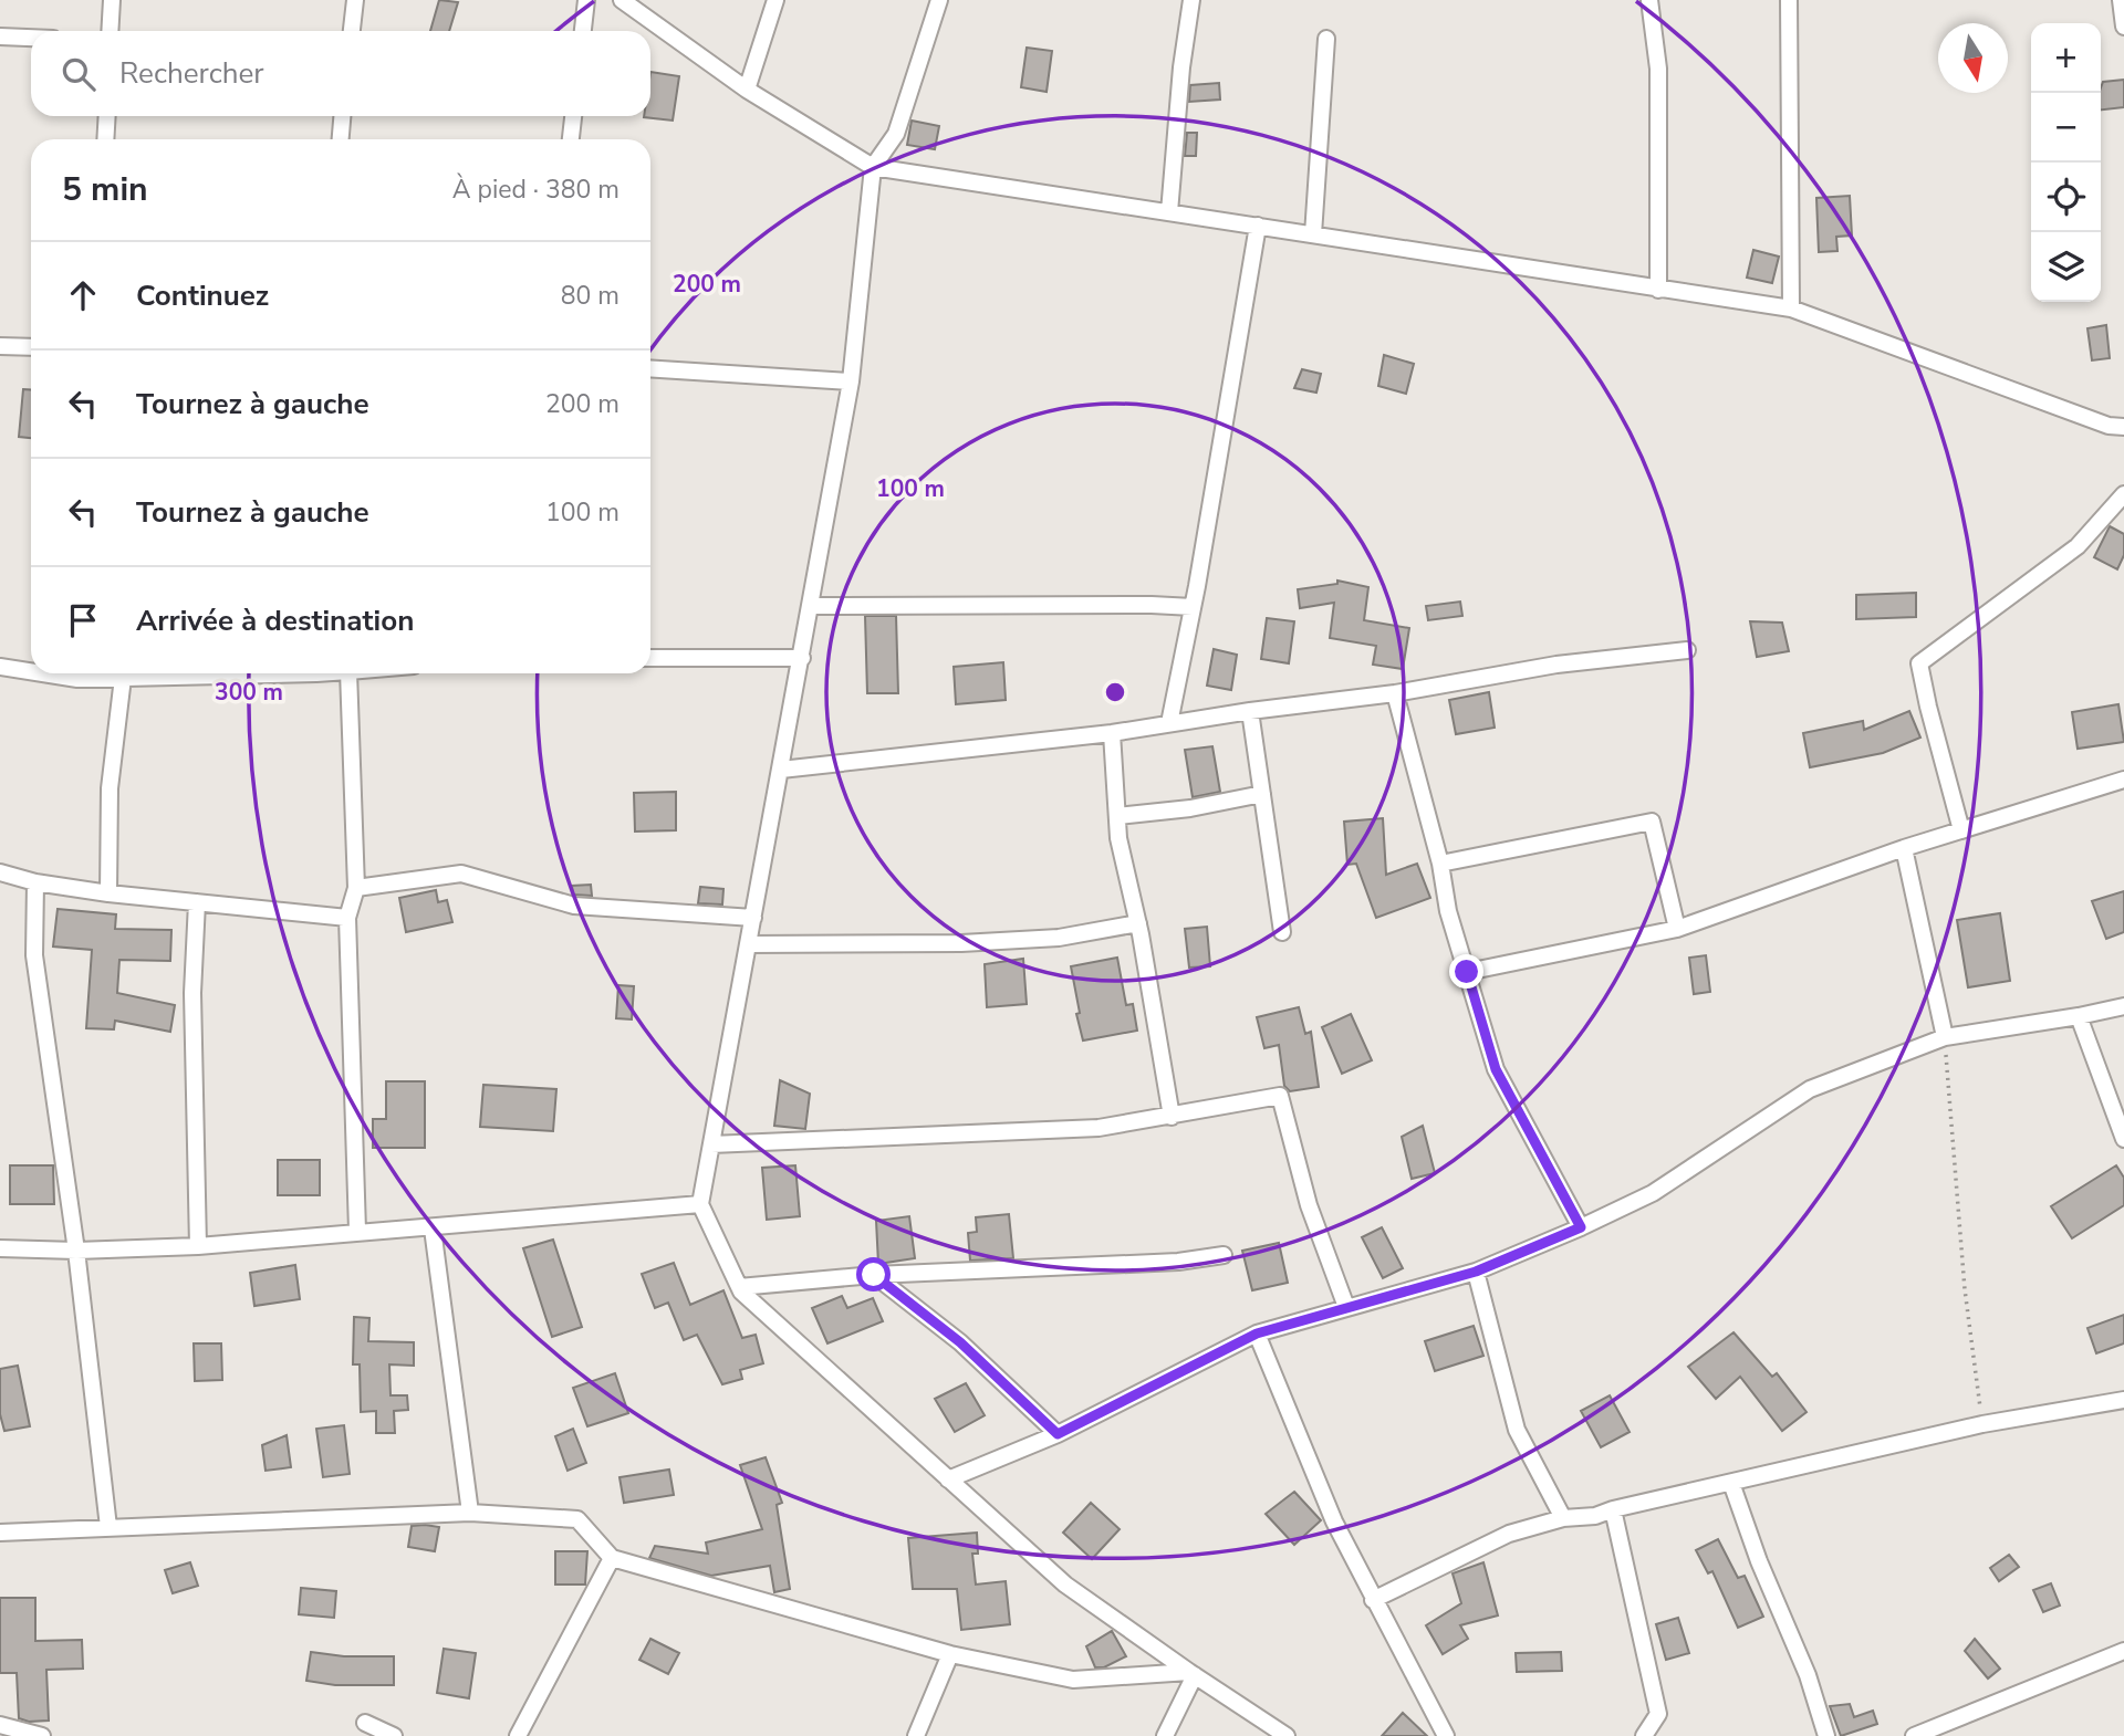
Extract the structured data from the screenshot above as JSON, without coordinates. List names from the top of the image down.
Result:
{
  "north": "bottom",
  "page": {
    "map_buttons": ["+", "−"],
    "search": "Rechercher",
    "heading": ["5 min", "À pied · 380 m"],
    "list": [
      ["Continuez", "80 m"],
      ["Tournez à gauche", "200 m"],
      ["Tournez à gauche", "100 m"],
      "Arrivée à destination"
    ]
  },
  "rings": ["200 m", "100 m", "300 m"]
}
